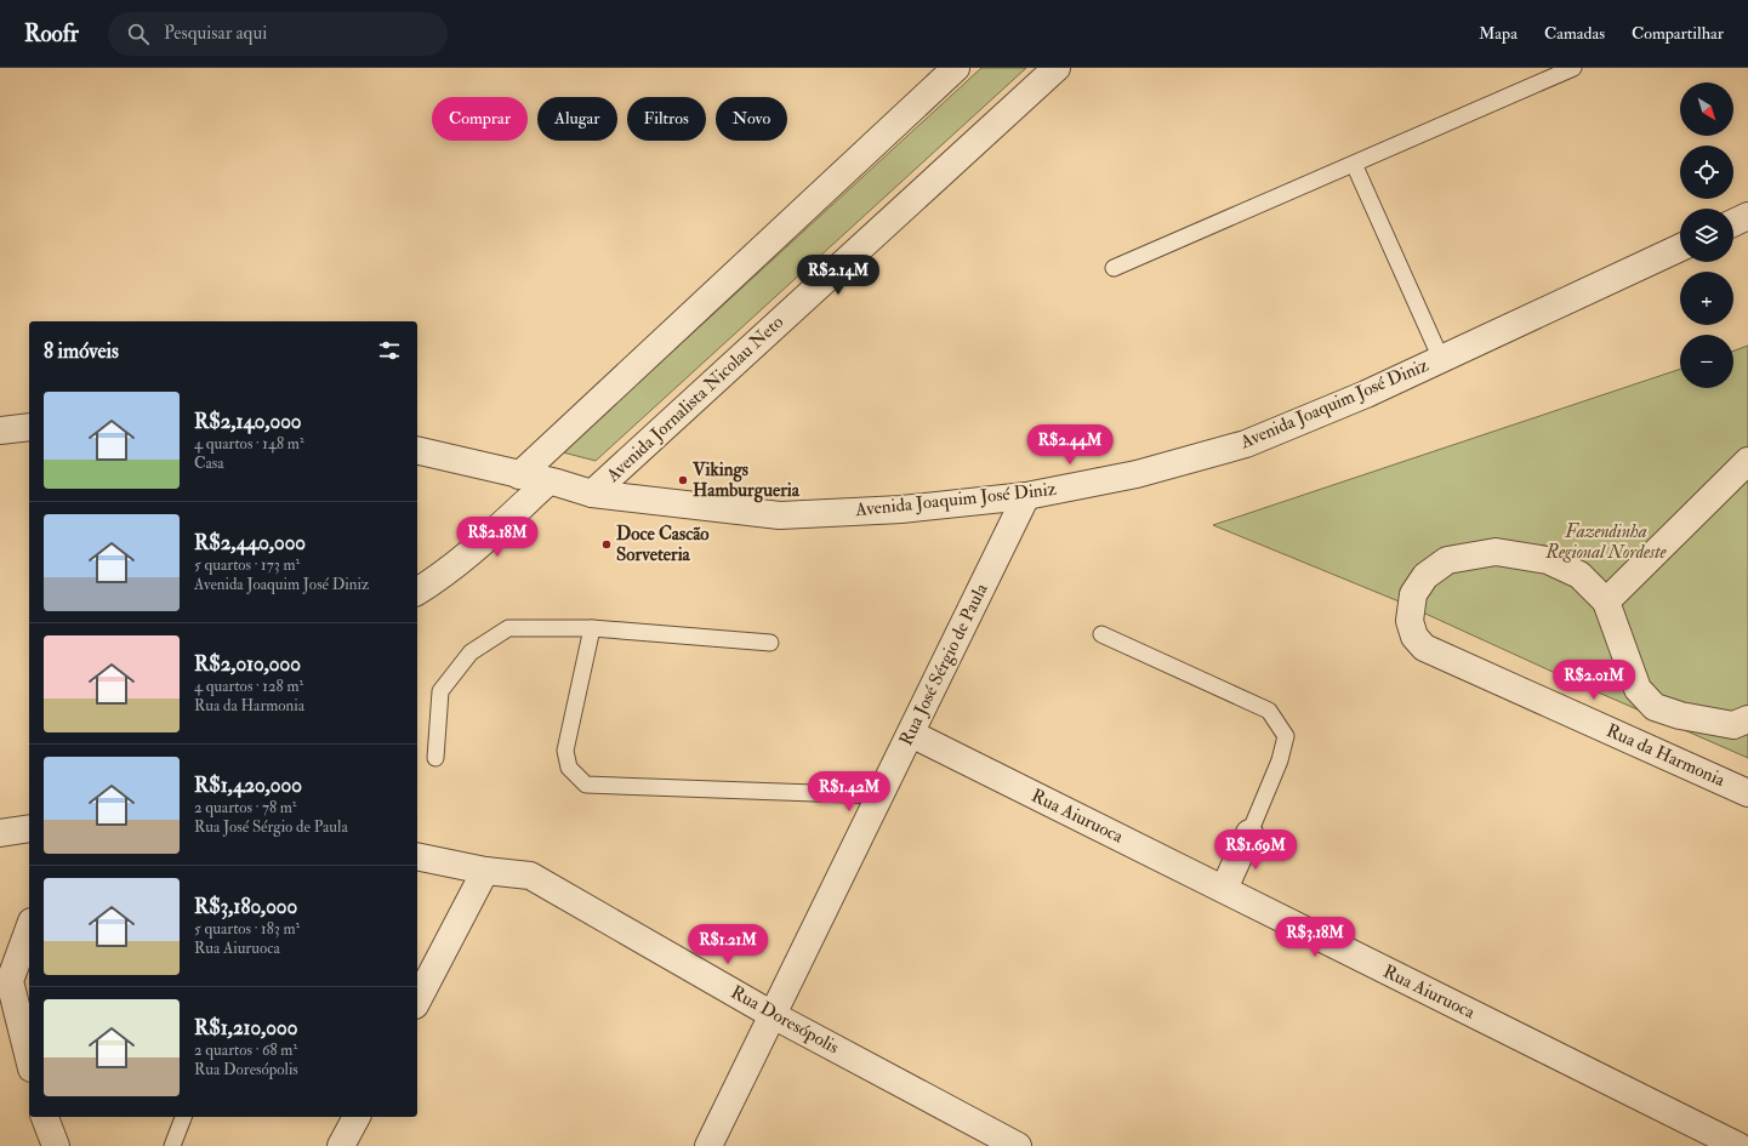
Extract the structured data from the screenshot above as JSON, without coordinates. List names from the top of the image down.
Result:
{
  "streets": {
    "street": [
      "Avenida Jornalista Nicolau Neto",
      "Avenida Joaquim José Diniz",
      "Rua José Sérgio de Paula",
      "Rua da Harmonia",
      "Rua Aiuruoca",
      "Rua Doresópolis"
    ]
  },
  "crossings": [
    ["Avenida Jornalista Nicolau Neto", "Avenida Joaquim José Diniz"],
    ["Avenida Joaquim José Diniz", "Rua José Sérgio de Paula"],
    ["Rua José Sérgio de Paula", "Rua Aiuruoca"],
    ["Rua José Sérgio de Paula", "Rua Doresópolis"]
  ],
  "parks": ["Fazendinha Regional Nordeste"],
  "places": ["Vikings Hamburgueria", "Doce Cascão Sorveteria"],
  "north": "bottom right",
  "page": {
    "header": "Roofr",
    "search": "Pesquisar aqui",
    "nav": ["Mapa", "Camadas", "Compartilhar"],
    "map_buttons": ["+", "−"],
    "chip": [
      "Comprar",
      "Alugar",
      "Filtros",
      "Novo"
    ],
    "price": [
      "R$2.14M",
      "R$2.44M",
      "R$2.18M",
      "R$2.01M",
      "R$1.42M",
      "R$1.69M",
      "R$3.18M",
      "R$1.21M"
    ],
    "heading": "8 imóveis",
    "list": [
      {
        "name": "R$2,140,000",
        "note": "4 quartos · 148 m² · Casa"
      },
      {
        "name": "R$2,440,000",
        "note": "5 quartos · 173 m² · Avenida Joaquim José Diniz"
      },
      {
        "name": "R$2,010,000",
        "note": "4 quartos · 128 m² · Rua da Harmonia"
      },
      {
        "name": "R$1,420,000",
        "note": "2 quartos · 78 m² · Rua José Sérgio de Paula"
      },
      {
        "name": "R$3,180,000",
        "note": "5 quartos · 183 m² · Rua Aiuruoca"
      },
      {
        "name": "R$1,210,000",
        "note": "2 quartos · 68 m² · Rua Doresópolis"
      }
    ]
  }
}
